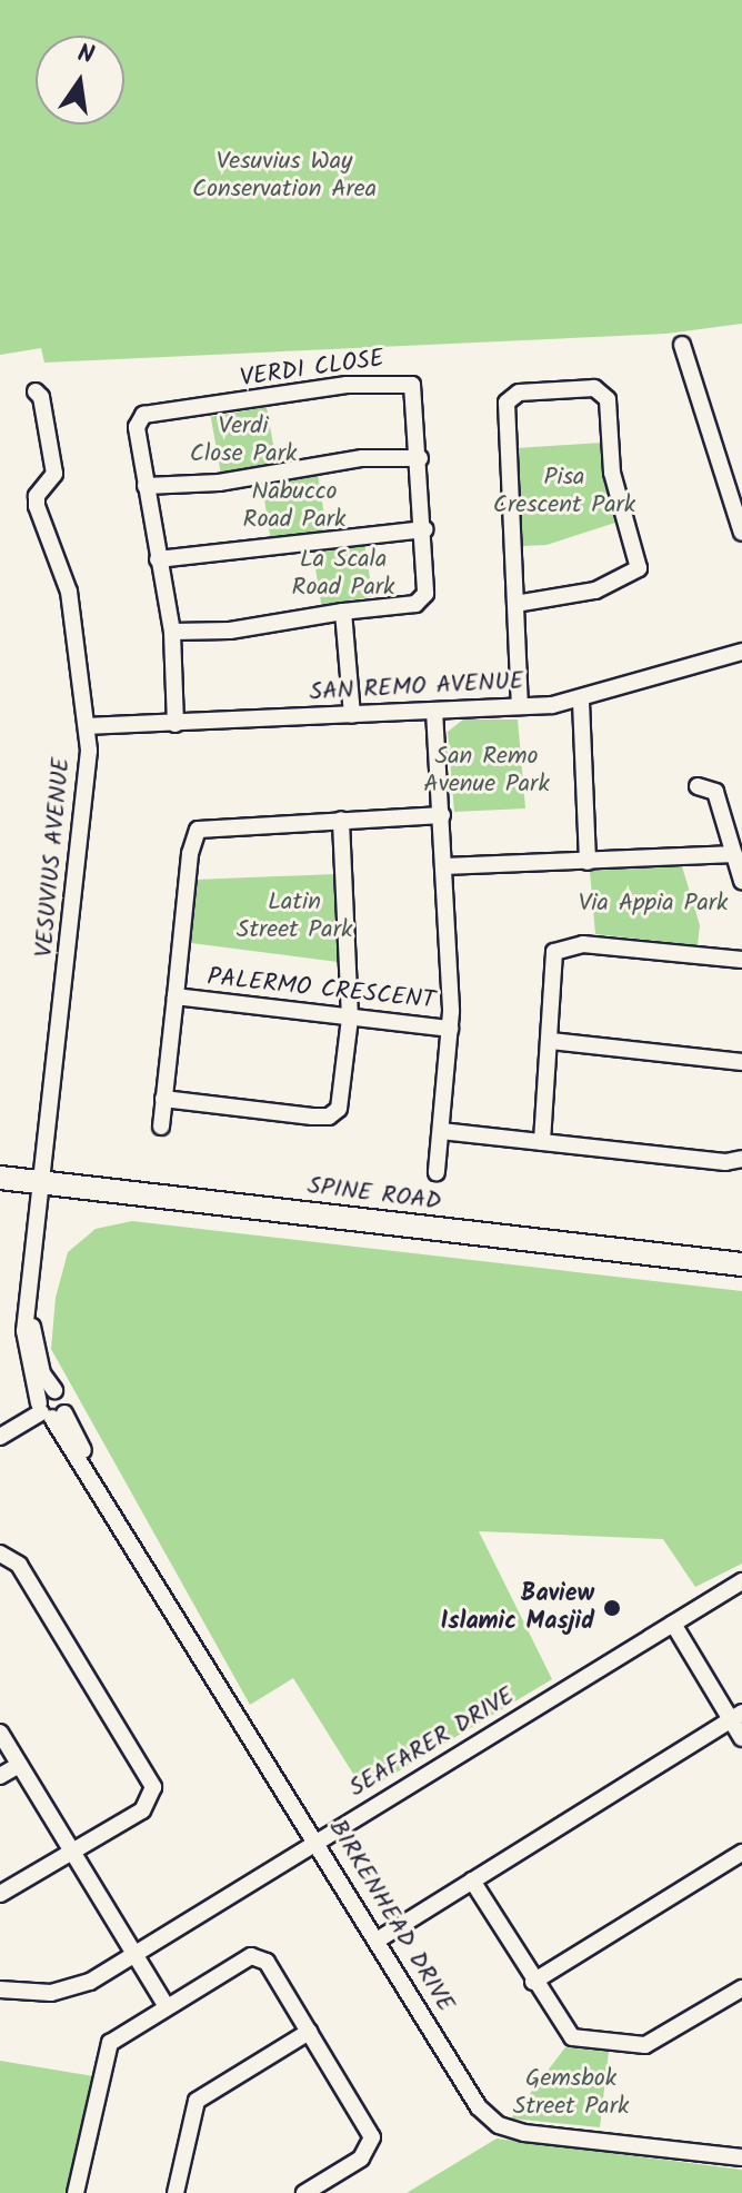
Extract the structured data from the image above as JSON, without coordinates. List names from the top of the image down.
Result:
{
  "streets": {
    "main road": ["SPINE ROAD"],
    "street": [
      "VERDI CLOSE",
      "SAN REMO AVENUE",
      "VESUVIUS AVENUE",
      "PALERMO CRESCENT",
      "SEAFARER DRIVE",
      "BIRKENHEAD DRIVE"
    ]
  },
  "crossings": [
    ["VERDI CLOSE", "SAN REMO AVENUE"],
    ["SAN REMO AVENUE", "VESUVIUS AVENUE"],
    ["VESUVIUS AVENUE", "SPINE ROAD"],
    ["VESUVIUS AVENUE", "BIRKENHEAD DRIVE"],
    ["SPINE ROAD", "BIRKENHEAD DRIVE"],
    ["SEAFARER DRIVE", "BIRKENHEAD DRIVE"]
  ],
  "parks": [
    "Vesuvius Way Conservation Area",
    "Verdi Close Park",
    "Pisa Crescent Park",
    "Nabucco Road Park",
    "La Scala Road Park",
    "San Remo Avenue Park",
    "Latin Street Park",
    "Via Appia Park",
    "Gemsbok Street Park"
  ],
  "places": ["Baview Islamic Masjid"],
  "north": "top"
}
